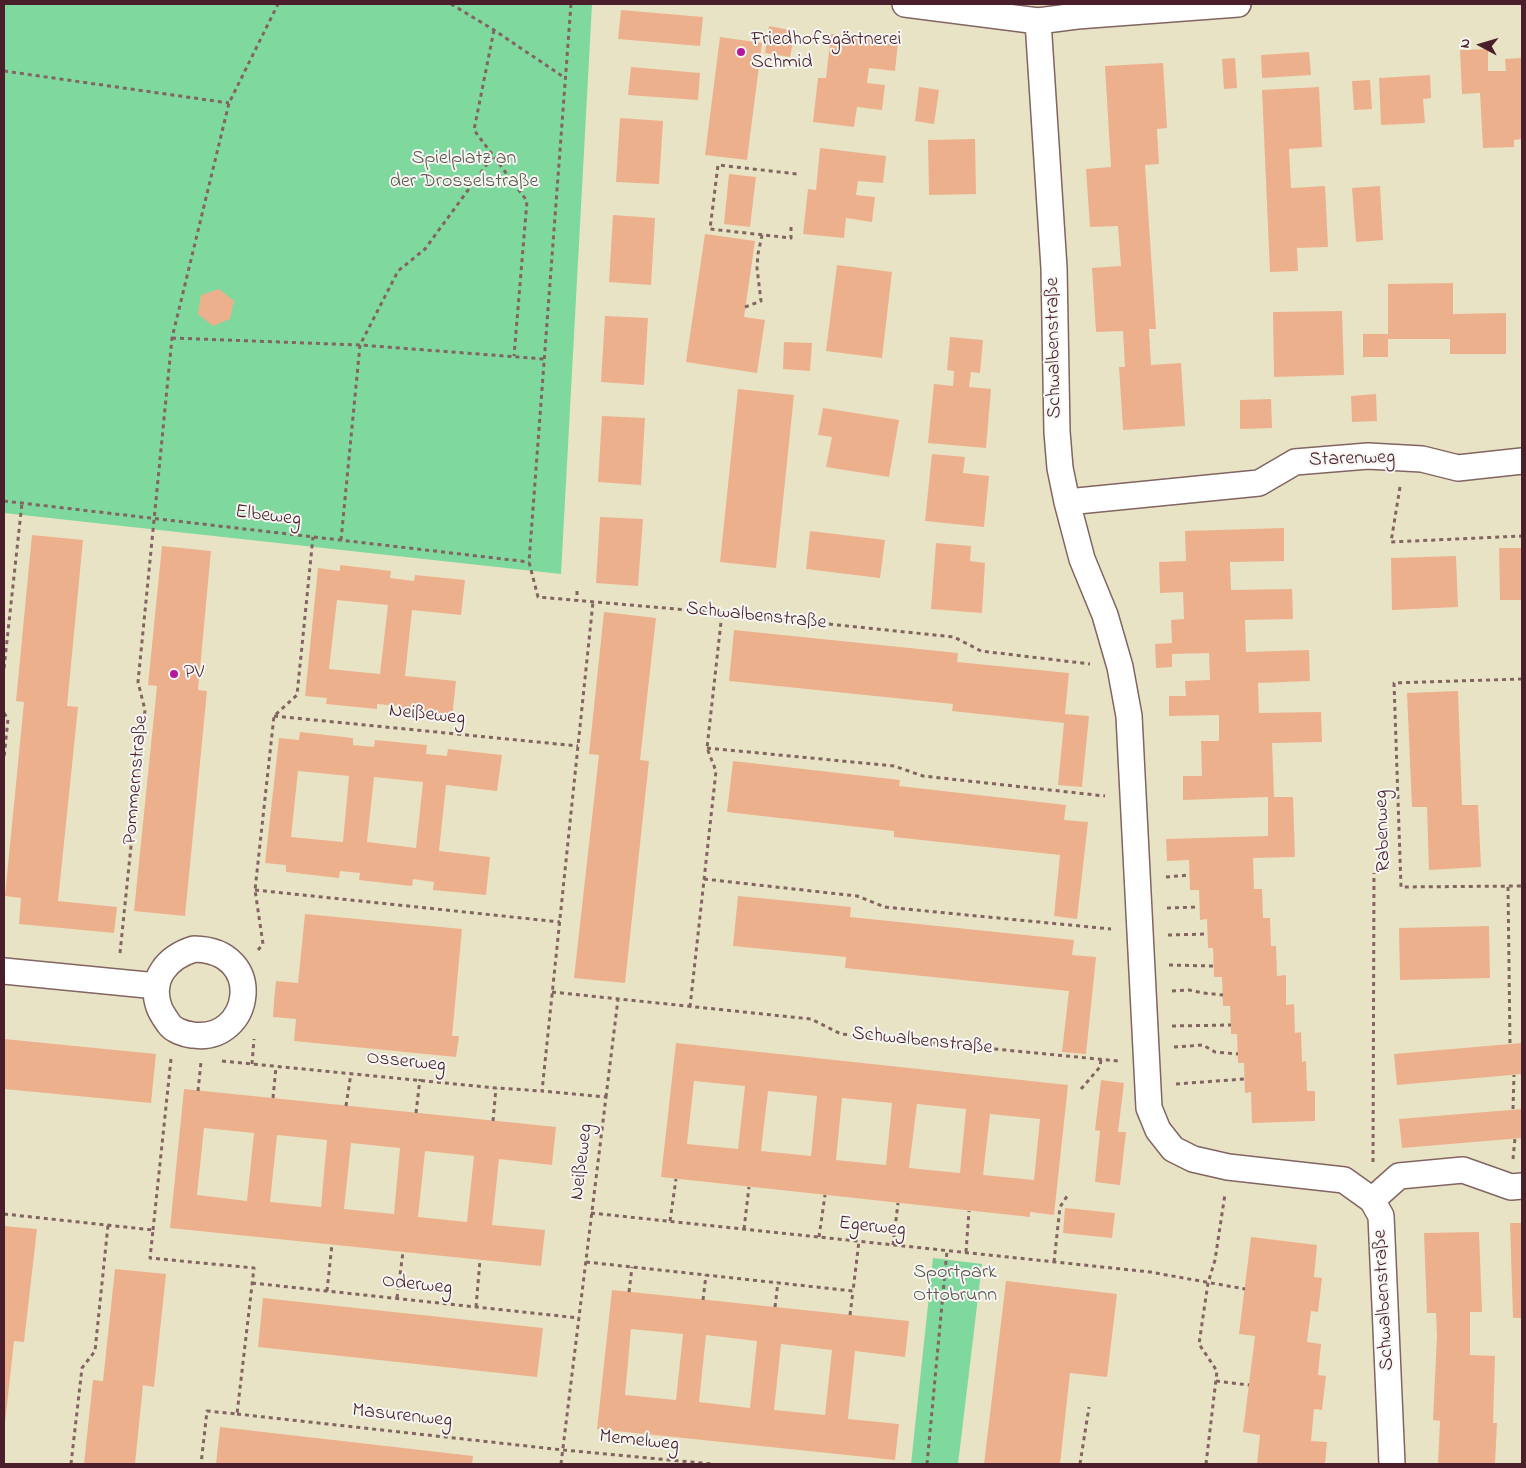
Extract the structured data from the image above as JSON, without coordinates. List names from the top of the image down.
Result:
{
  "streets": {
    "street": ["Schwalbenstraße", "Starenweg"],
    "path": [
      "Elbeweg",
      "Neißeweg",
      "Pommernstraße",
      "Rabenweg",
      "Osserweg",
      "Egerweg",
      "Oderweg",
      "Masurenweg",
      "Memelweg"
    ]
  },
  "crossings": [
    ["Schwalbenstraße", "Starenweg"],
    ["Schwalbenstraße", "Elbeweg"],
    ["Elbeweg", "Pommernstraße"],
    ["Neißeweg", "Osserweg"],
    ["Neißeweg", "Egerweg"],
    ["Neißeweg", "Oderweg"],
    ["Neißeweg", "Masurenweg"],
    ["Neißeweg", "Memelweg"],
    ["Masurenweg", "Memelweg"]
  ],
  "parks": ["Spielplatz an der Drosselstraße", "Sportpark Ottobrunn"],
  "places": ["Friedhofsgärtnerei Schmid", "PV"],
  "north": "left"
}
